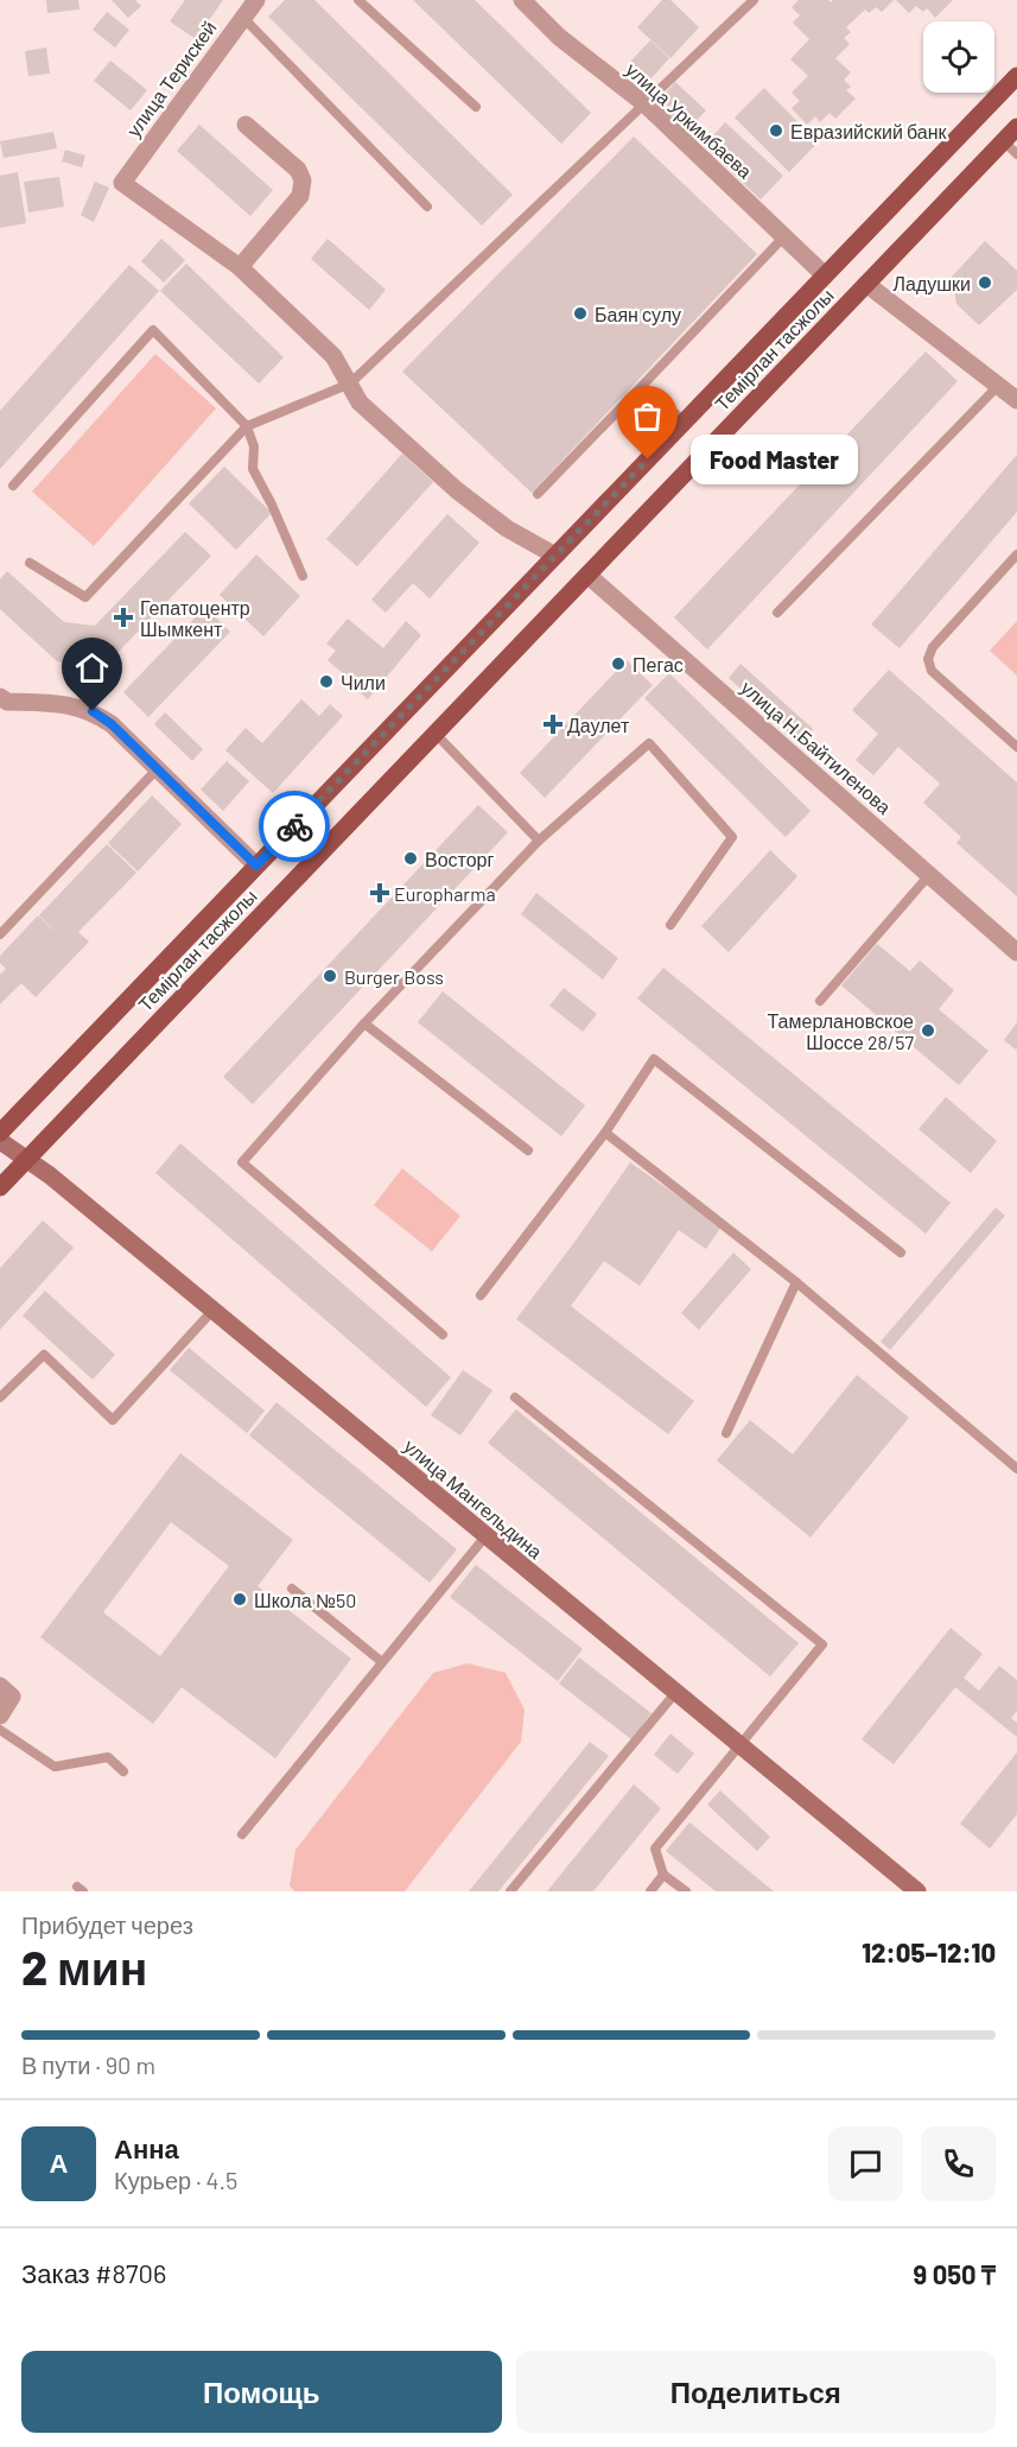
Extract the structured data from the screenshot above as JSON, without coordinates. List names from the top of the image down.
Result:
{
  "streets": {
    "main road": ["Темірлан тасжолы"],
    "street": [
      "улица Терискей",
      "улица Уркимбаева",
      "улица Н.Байтиленова",
      "улица Мангельдина"
    ]
  },
  "crossings": [
    ["улица Уркимбаева", "Темірлан тасжолы"],
    ["Темірлан тасжолы", "улица Н.Байтиленова"],
    ["Темірлан тасжолы", "улица Мангельдина"]
  ],
  "places": {
    "other": [
      "Евразийский банк",
      "Ладушки",
      "Баян сулу",
      "Food Master",
      "Пегас",
      "Чили",
      "Восторг",
      "Burger Boss",
      "Тамерлановское Шоссе 28/57",
      "Школа №50"
    ],
    "health": ["Гепатоцентр Шымкент", "Даулет", "Europharma"]
  },
  "page": {
    "bubble": "Food Master",
    "heading": ["2 мин", "Прибудет через", "12:05–12:10"],
    "panel": [
      "Анна",
      "Курьер · 4.5",
      "Заказ #8706",
      "9 050 ₸"
    ],
    "bar": "В пути · 90 m",
    "round": "А",
    "buttons": ["Помощь", "Поделиться"]
  }
}
